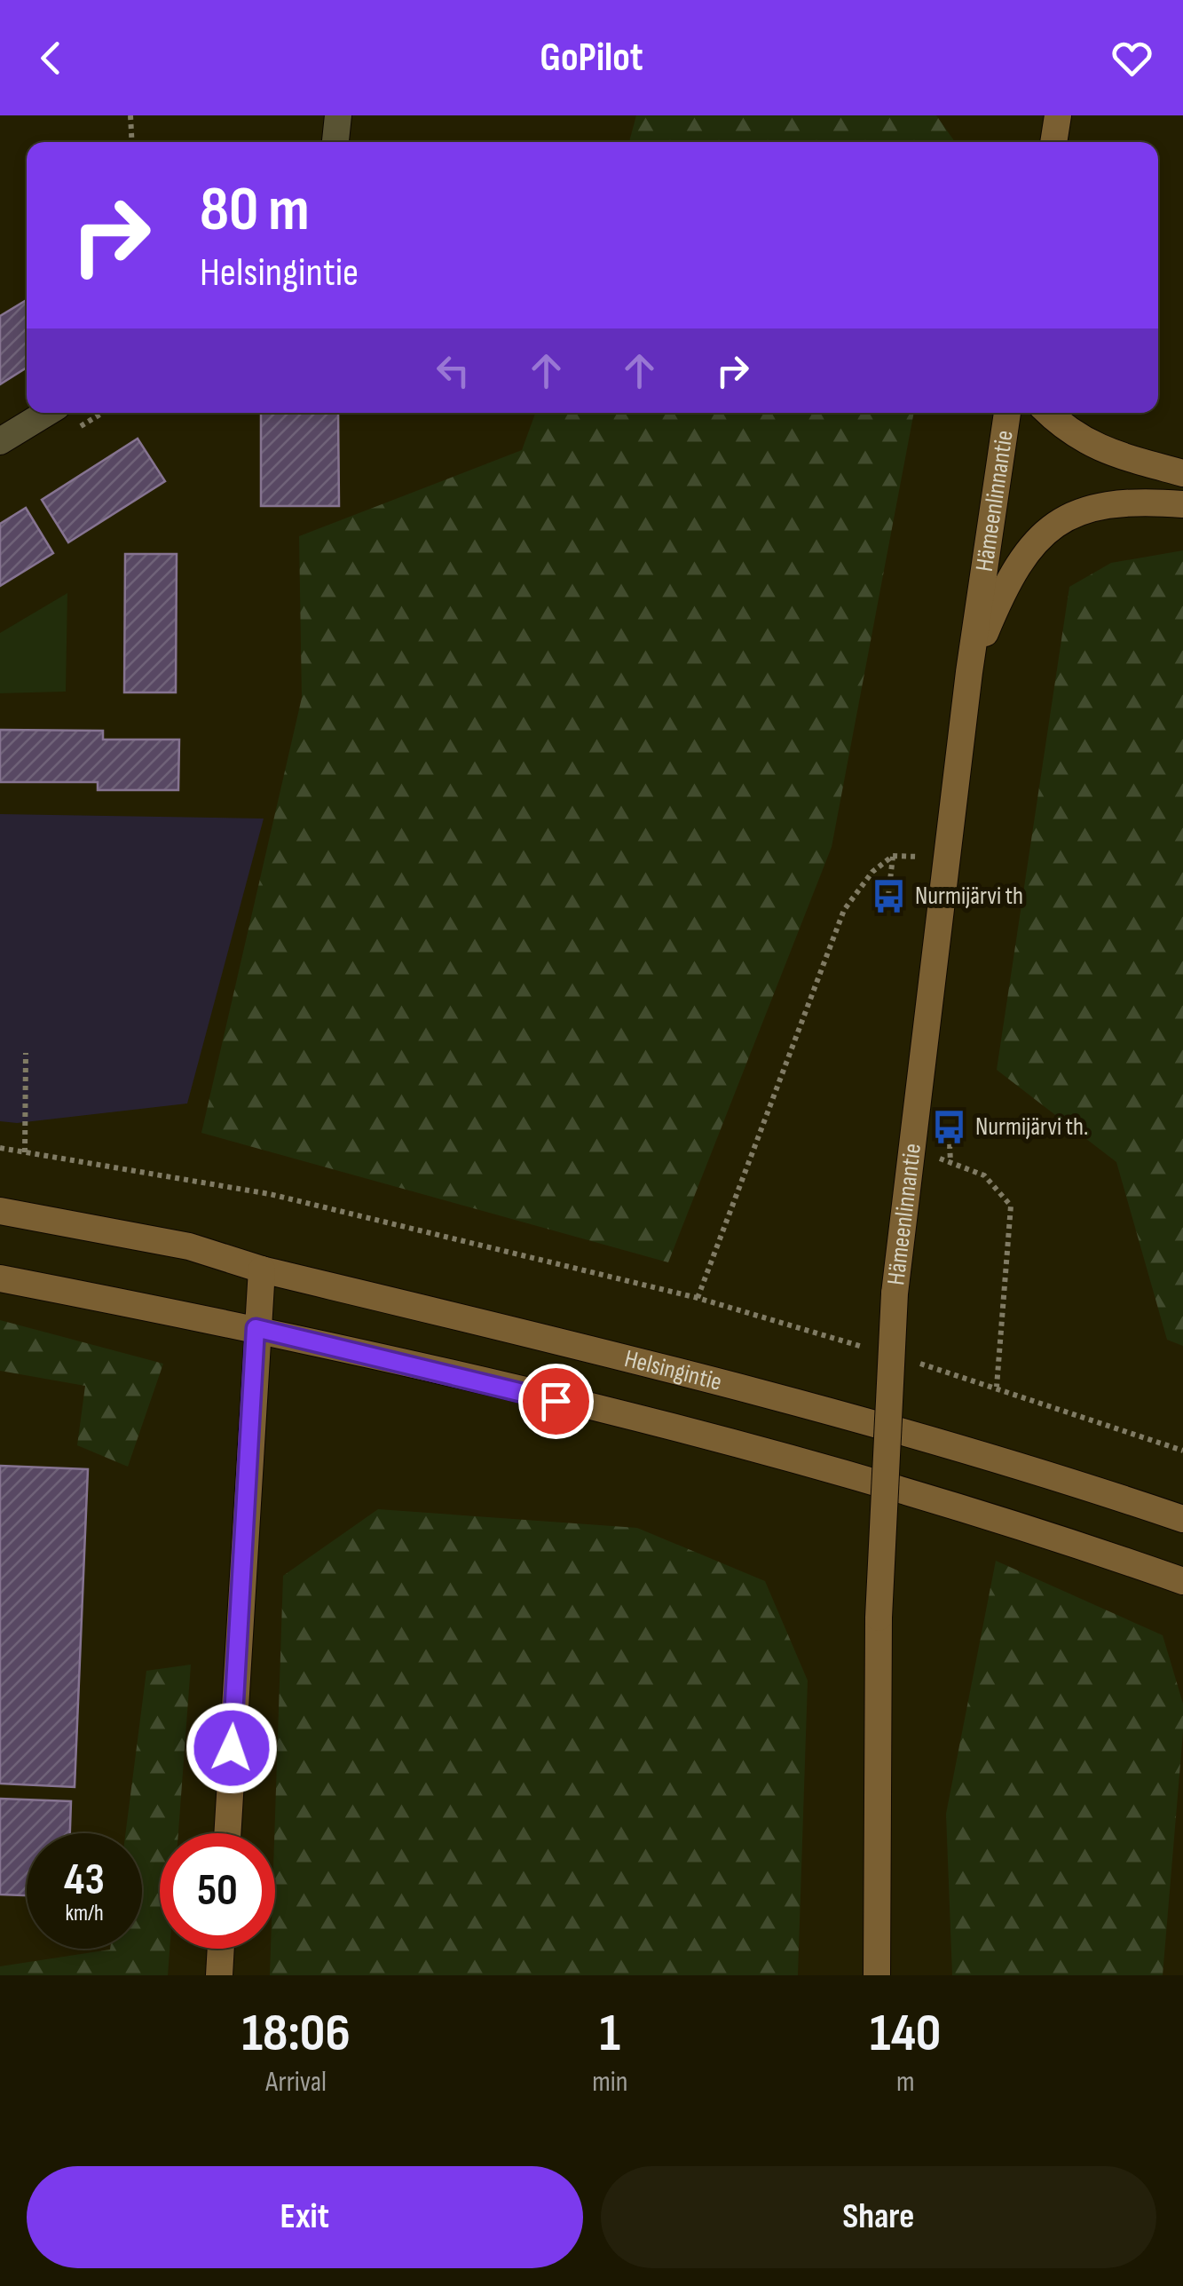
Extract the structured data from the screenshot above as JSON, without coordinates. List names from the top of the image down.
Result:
{
  "streets": {
    "main road": ["Hämeenlinnantie", "Helsingintie"]
  },
  "places": {
    "bus stop": ["Nurmijärvi th", "Nurmijärvi th."]
  },
  "page": {
    "header": "GoPilot",
    "turn": ["80 m", "Helsingintie"],
    "speed": "43 km/h",
    "limit": "50",
    "eta": [
      "18:06",
      "Arrival",
      "1",
      "min",
      "140",
      "m"
    ],
    "buttons": ["Exit", "Share"]
  }
}
